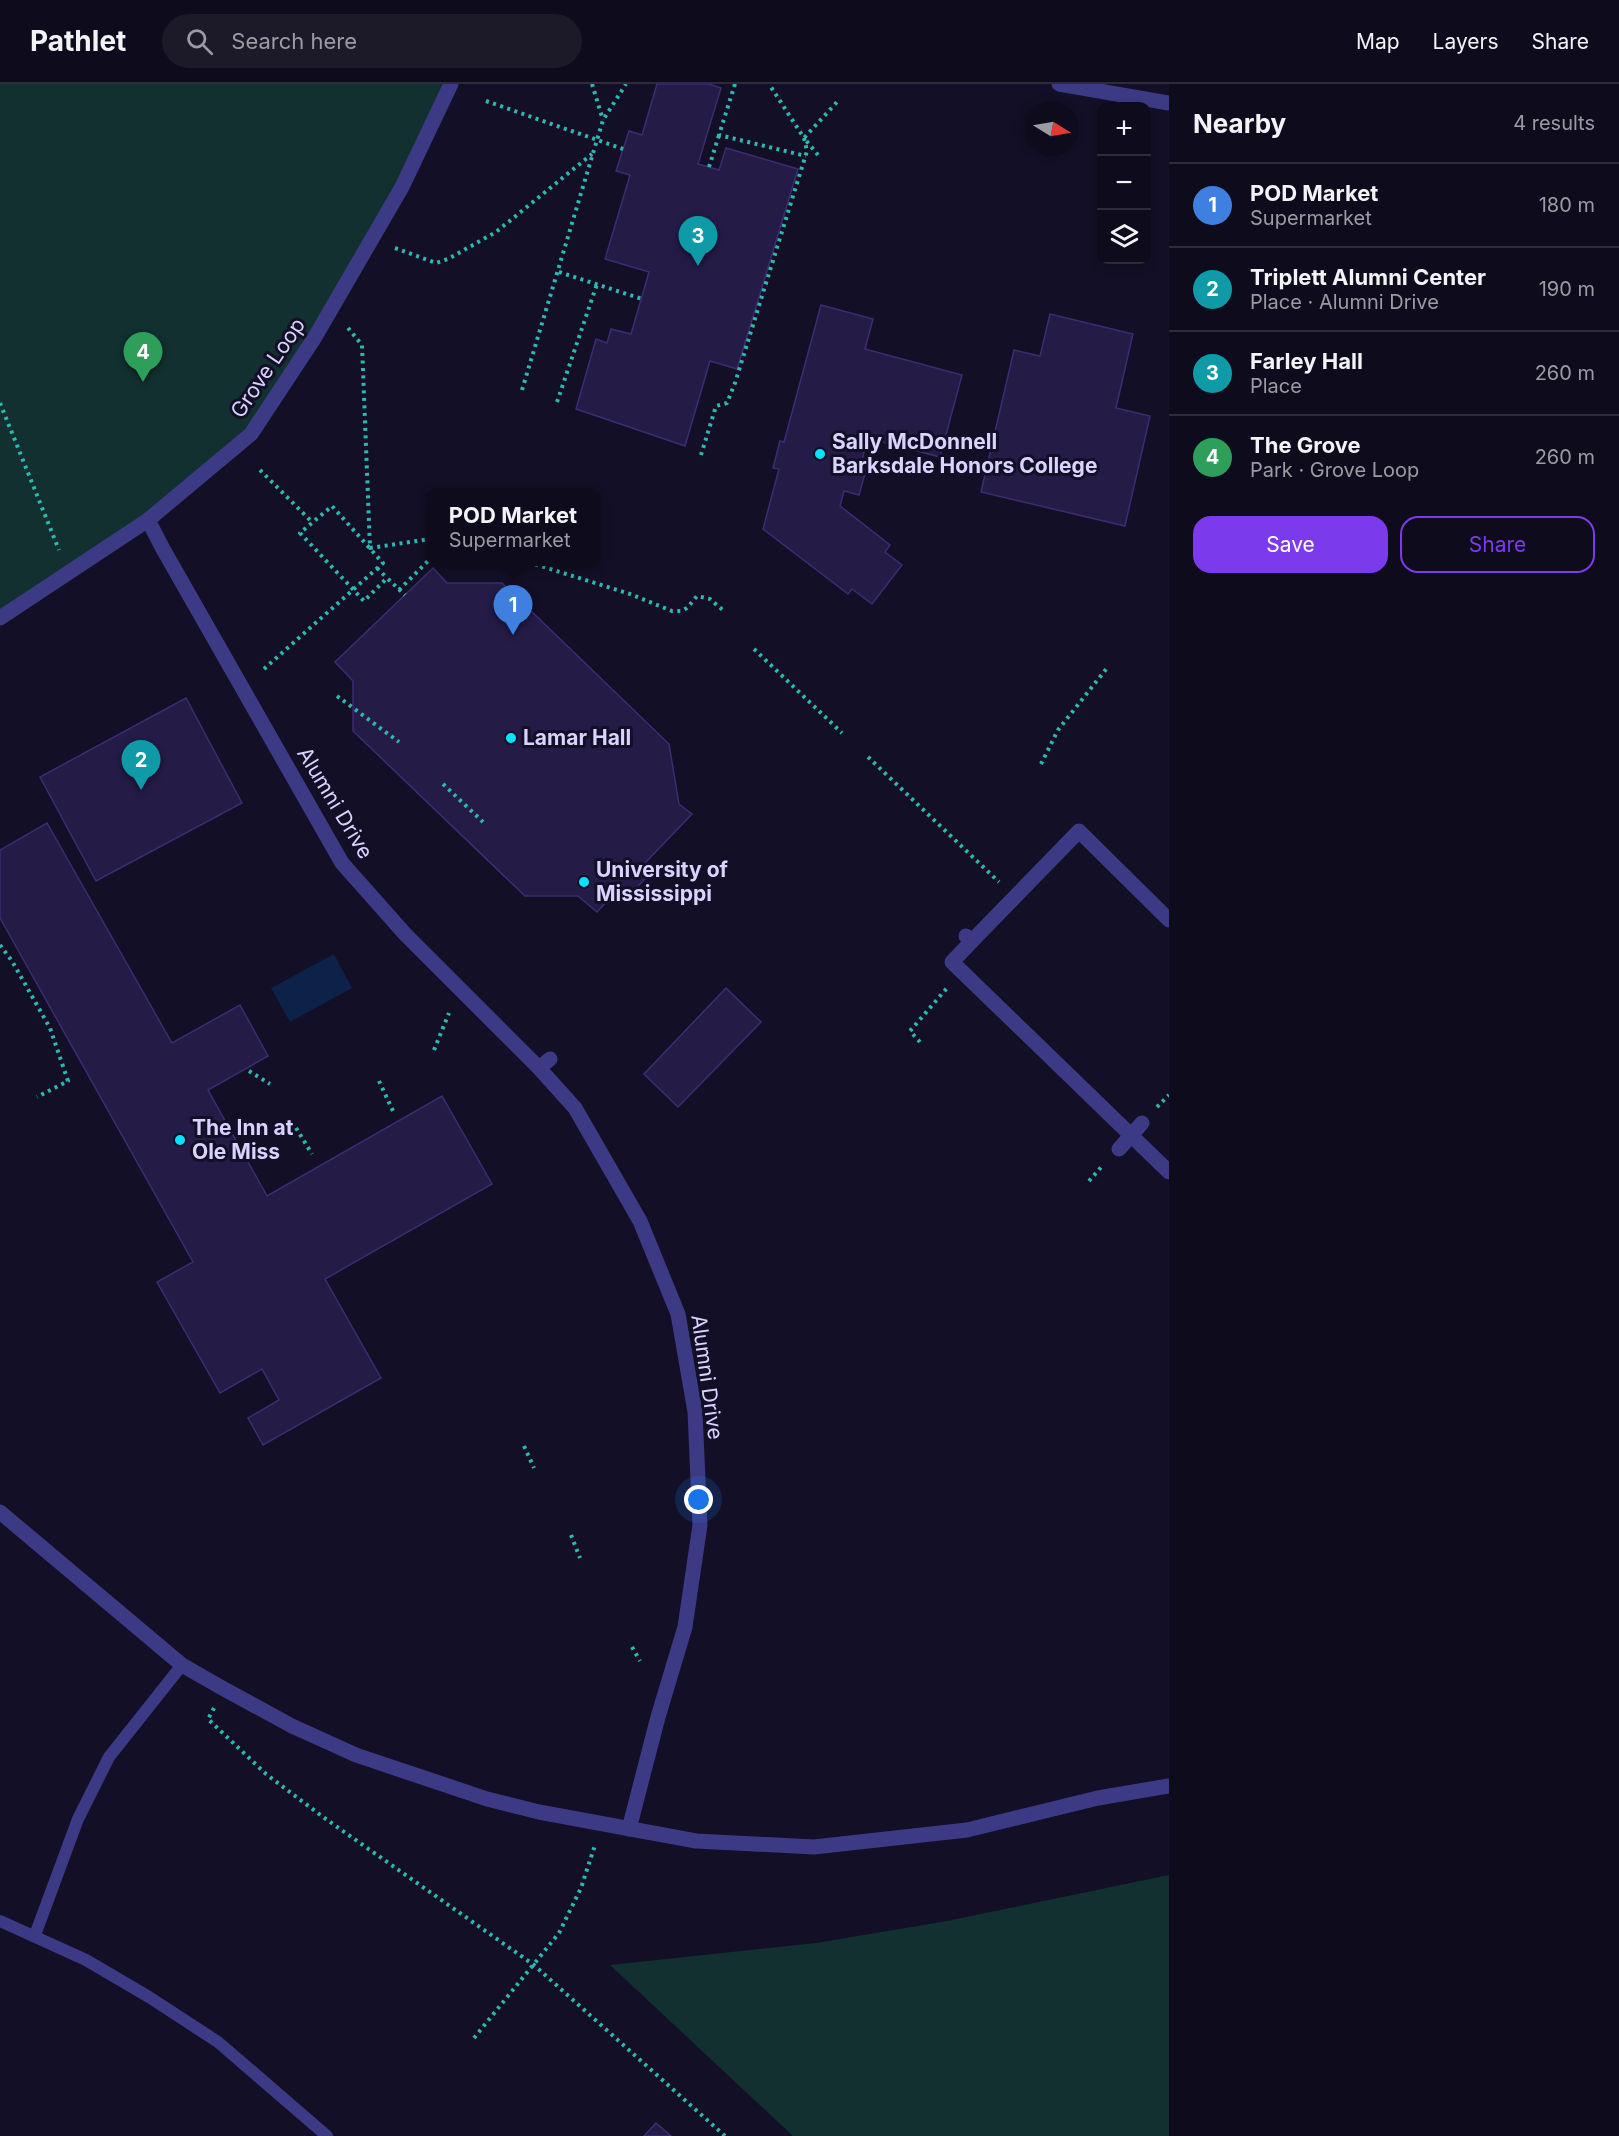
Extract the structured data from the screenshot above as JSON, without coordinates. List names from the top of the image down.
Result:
{
  "streets": {
    "street": ["Grove Loop", "Alumni Drive"]
  },
  "crossings": [
    ["Grove Loop", "Alumni Drive"]
  ],
  "places": [
    "Sally McDonnell Barksdale Honors College",
    "Lamar Hall",
    "University of Mississippi",
    "The Inn at Ole Miss"
  ],
  "north": "right",
  "page": {
    "header": "Pathlet",
    "search": "Search here",
    "nav": ["Map", "Layers", "Share"],
    "heading": ["Nearby", "4 results"],
    "map_buttons": ["+", "−"],
    "list": [
      {
        "mark": "1",
        "name": "POD Market",
        "note": "Supermarket",
        "value": "180 m"
      },
      {
        "mark": "2",
        "name": "Triplett Alumni Center",
        "note": "Place · Alumni Drive",
        "value": "190 m"
      },
      {
        "mark": "3",
        "name": "Farley Hall",
        "note": "Place",
        "value": "260 m"
      },
      {
        "mark": "4",
        "name": "The Grove",
        "note": "Park · Grove Loop",
        "value": "260 m"
      }
    ],
    "pins": [
      "3",
      "4",
      "1",
      "2"
    ],
    "popup": ["POD Market", "Supermarket"],
    "buttons": ["Save", "Share"]
  }
}
